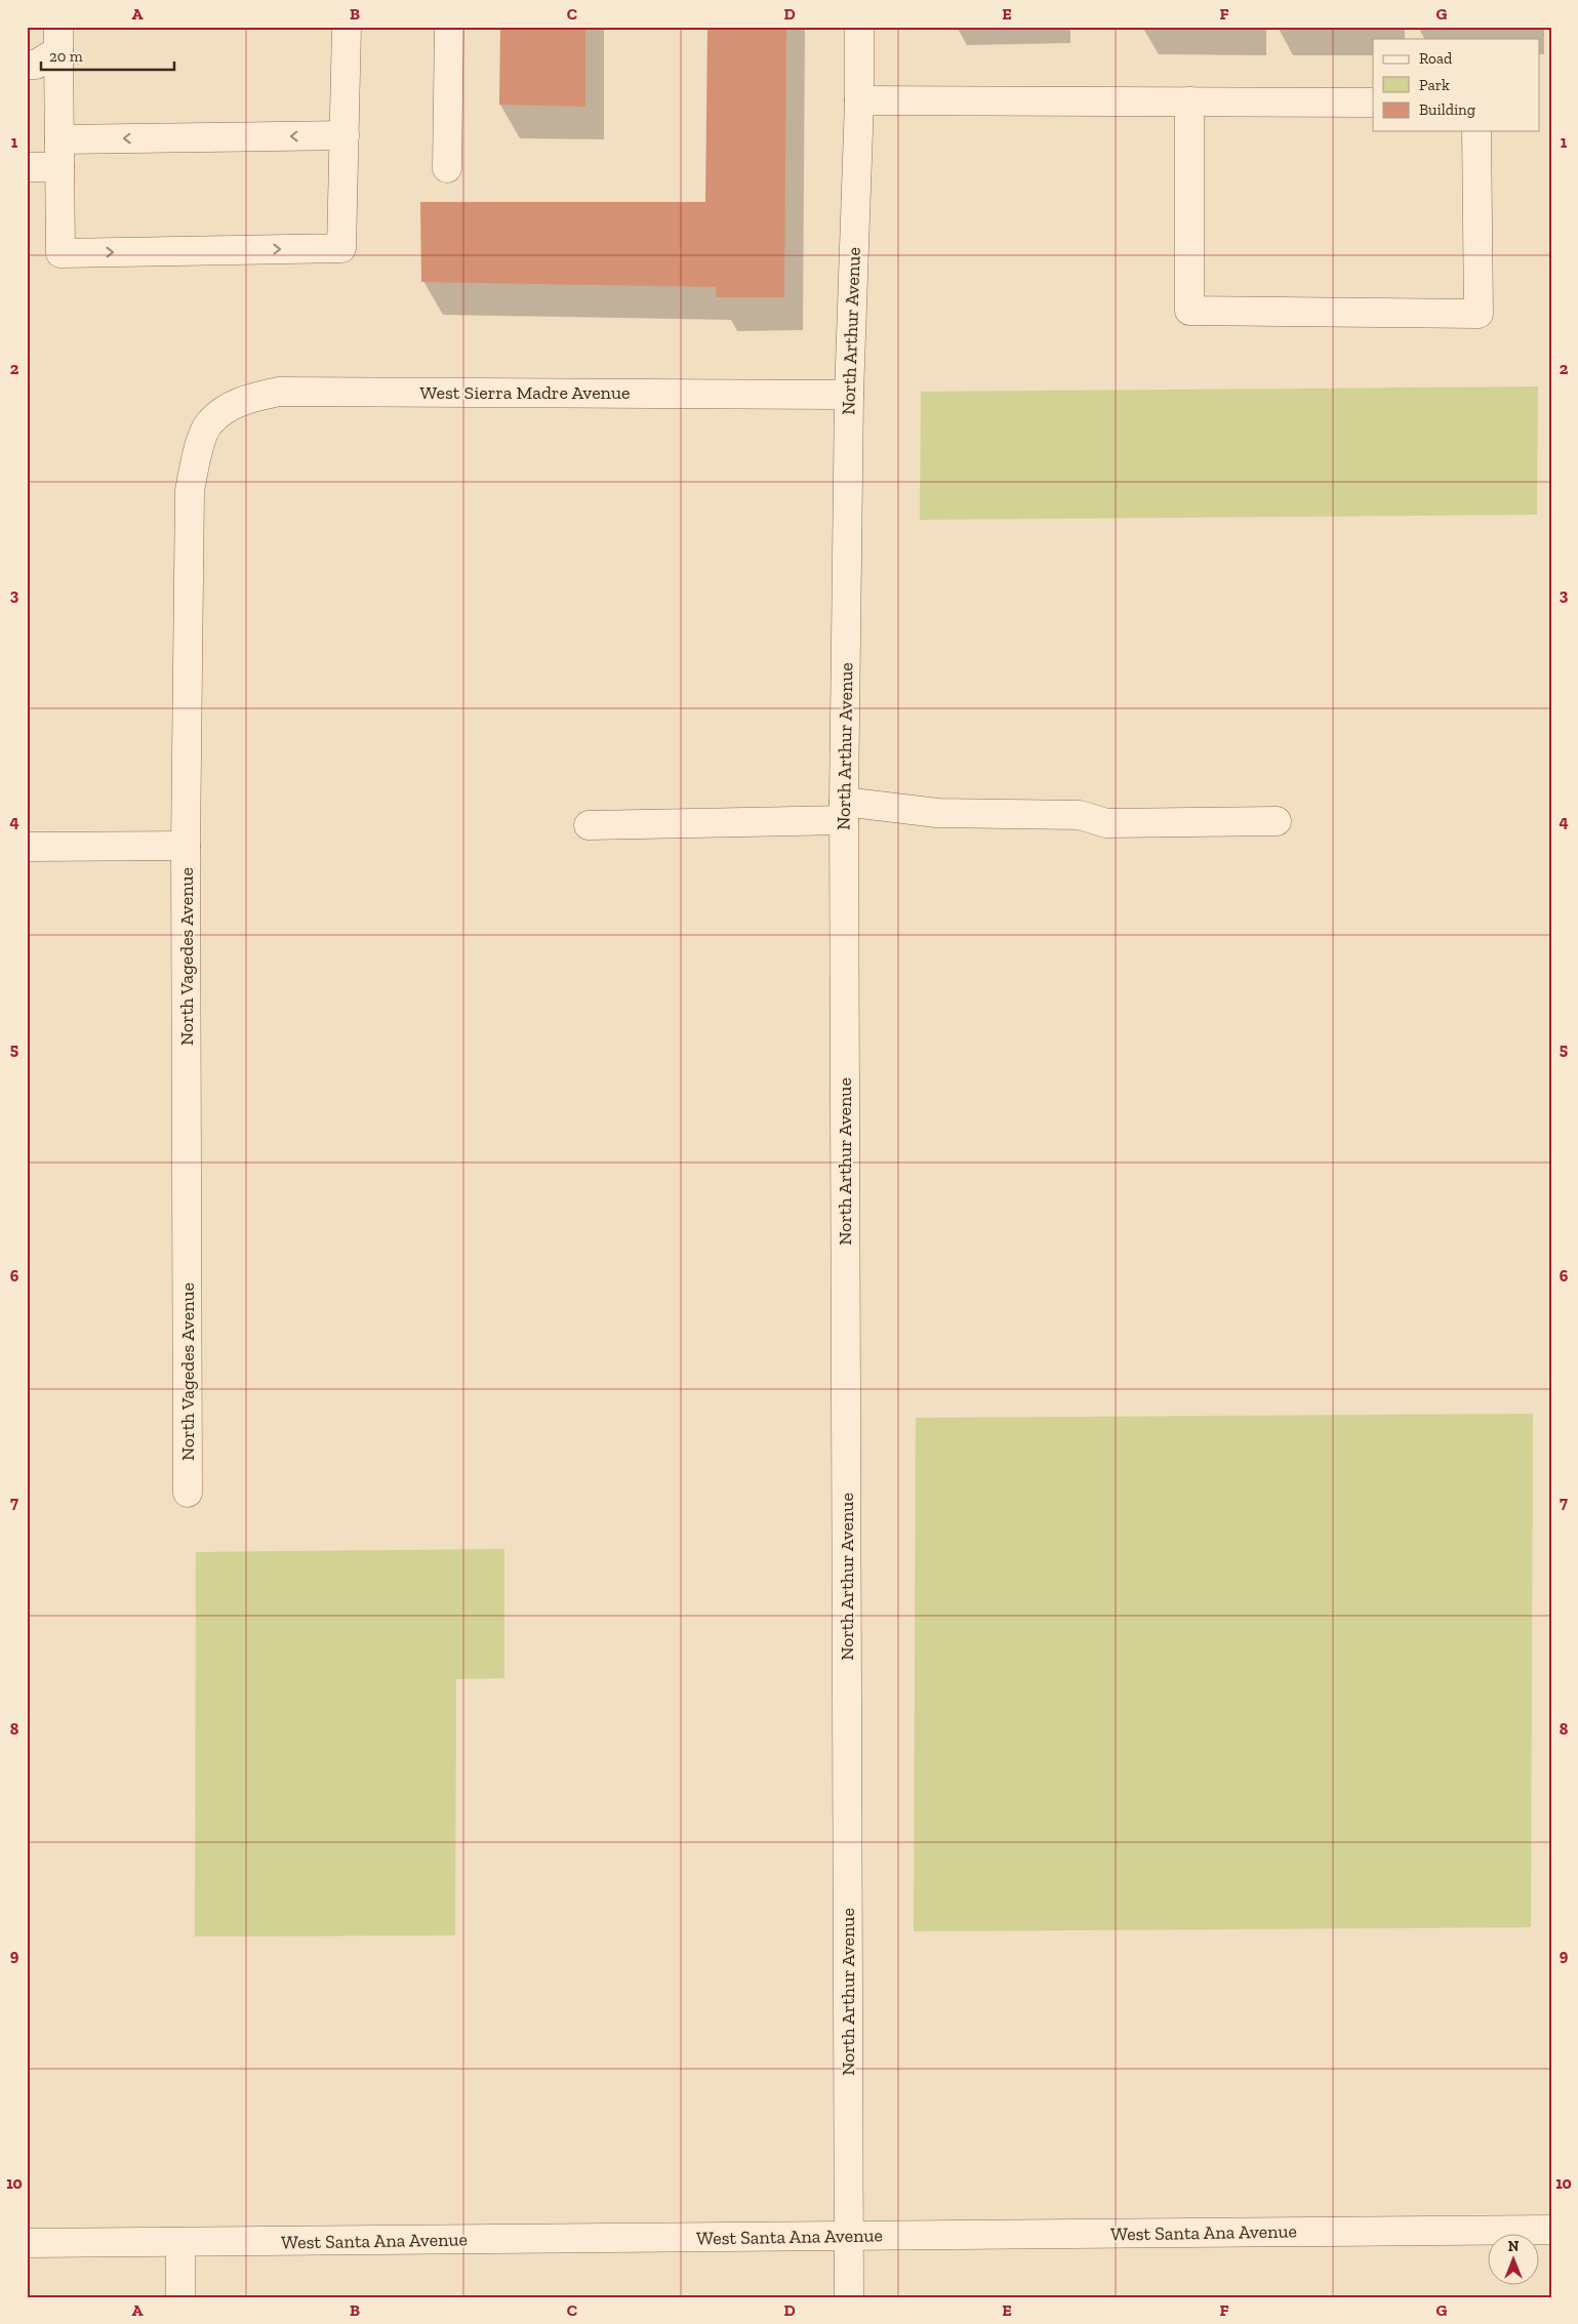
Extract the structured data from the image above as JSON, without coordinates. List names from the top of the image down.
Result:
{
  "streets": {
    "street": [
      "North Arthur Avenue",
      "West Sierra Madre Avenue",
      "North Vagedes Avenue",
      "West Santa Ana Avenue"
    ]
  },
  "crossings": [
    ["North Arthur Avenue", "West Sierra Madre Avenue"],
    ["North Arthur Avenue", "West Santa Ana Avenue"],
    ["West Sierra Madre Avenue", "North Vagedes Avenue"]
  ],
  "legend": ["Road", "Park", "Building"],
  "scale_bar": "20 m",
  "north": "top",
  "grid": {
    "columns": [
      "A",
      "B",
      "C",
      "D",
      "E",
      "F",
      "G"
    ],
    "rows": [
      "1",
      "2",
      "3",
      "4",
      "5",
      "6",
      "7",
      "8",
      "9",
      "10"
    ]
  }
}
